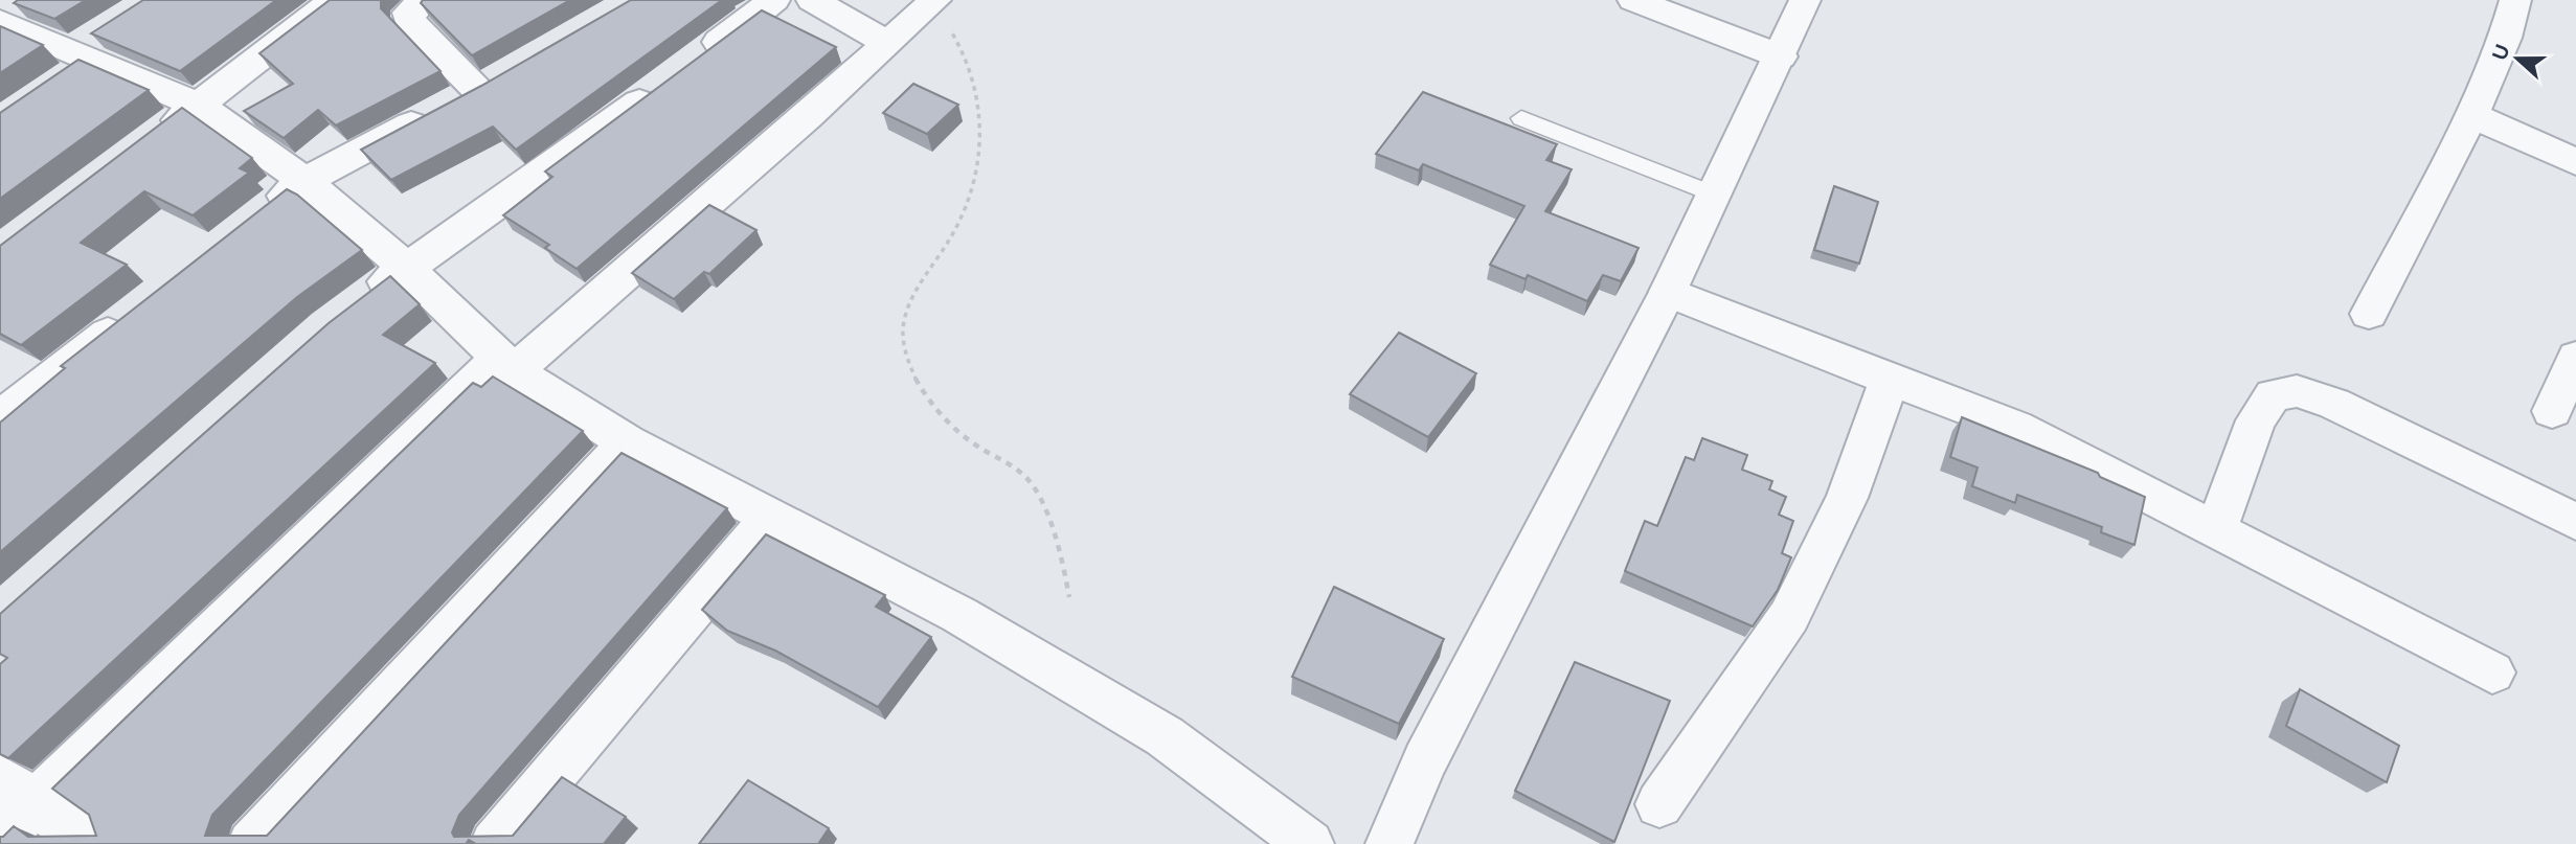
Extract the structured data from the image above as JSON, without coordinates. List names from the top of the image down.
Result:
{
  "north": "left"
}
